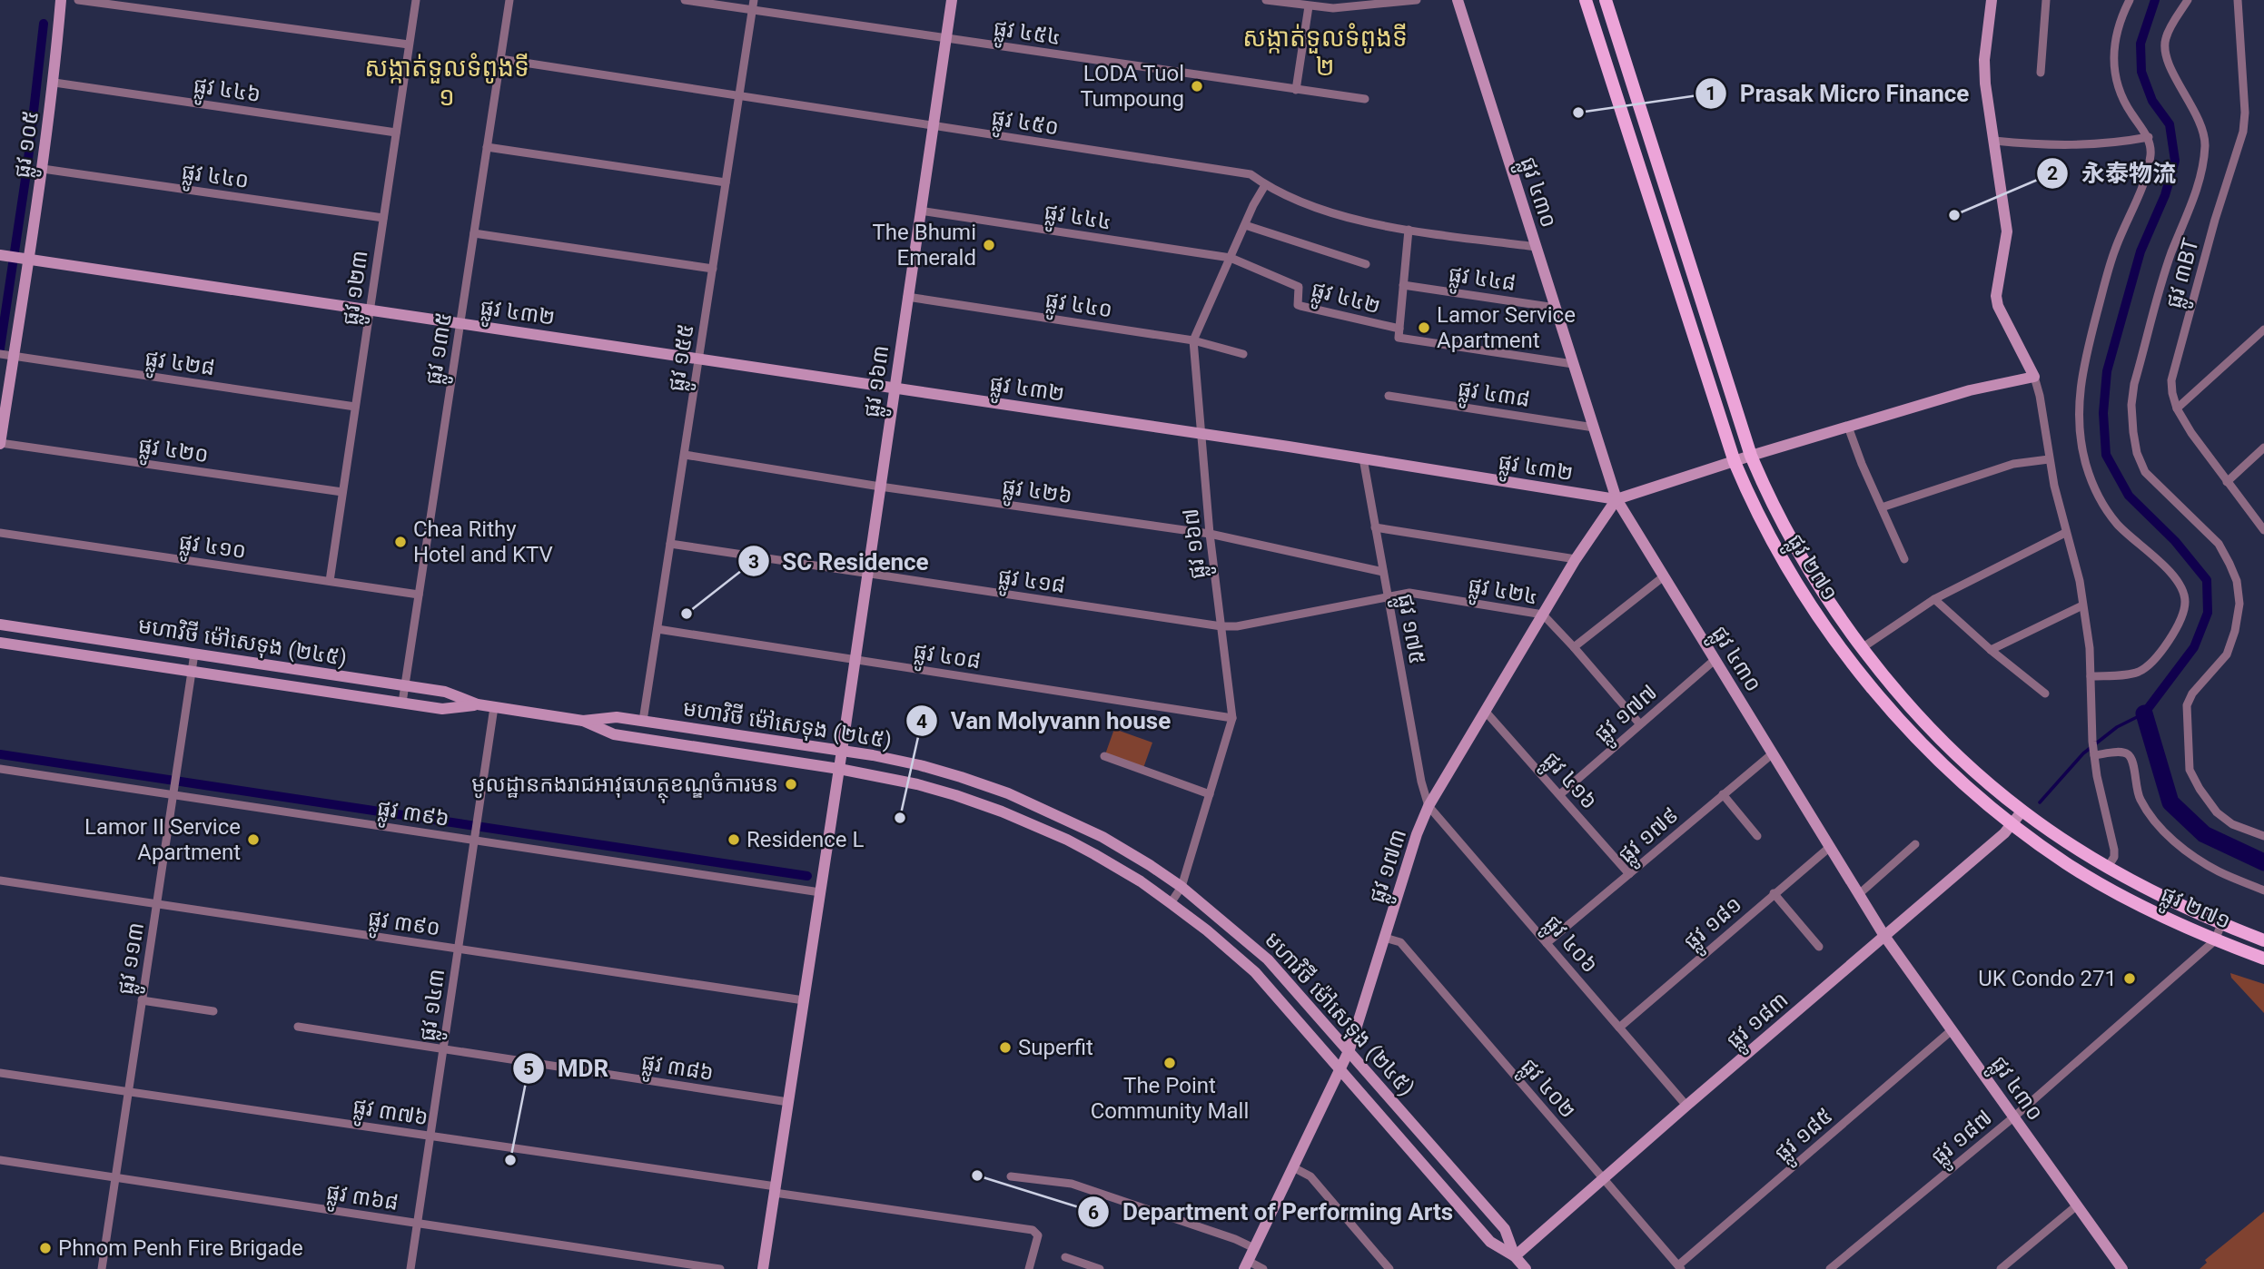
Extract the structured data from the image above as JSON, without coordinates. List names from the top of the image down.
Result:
{
  "streets": {
    "main road": ["ផ្លូវ ២៧១"],
    "street": [
      "ផ្លូវ ៤៥៤",
      "ផ្លូវ ៤៤៦",
      "ផ្លូវ ៤៥០",
      "ផ្លូវ ១០៥",
      "ផ្លូវ ៤៤០",
      "ផ្លូវ ៤៣០",
      "ផ្លូវ ៤៤៤",
      "ផ្លូវ ៣BT",
      "ផ្លូវ ៤៤៨",
      "ផ្លូវ ១២៣",
      "ផ្លូវ ៤៤២",
      "ផ្លូវ ៤៣២",
      "ផ្លូវ ១៣៥",
      "ផ្លូវ ១៥៥",
      "ផ្លូវ ៤២៨",
      "ផ្លូវ ១៦៣",
      "ផ្លូវ ៤៣៨",
      "ផ្លូវ ៤២០",
      "ផ្លូវ ៤២៦",
      "ផ្លូវ ១៦៧",
      "ផ្លូវ ៤១០",
      "ផ្លូវ ៤១៨",
      "ផ្លូវ ៤២៤",
      "ផ្លូវ ១៧៥",
      "មហាវិថី ម៉ៅសេទុង (២៤៥)",
      "ផ្លូវ ៤០៨",
      "ផ្លូវ ១៧៧",
      "ផ្លូវ ៤១៦",
      "ផ្លូវ ៣៩៦",
      "ផ្លូវ ១៧៩",
      "ផ្លូវ ១៧៣",
      "ផ្លូវ ៣៩០",
      "ផ្លូវ ១៨១",
      "ផ្លូវ ៤០៦",
      "ផ្លូវ ១១៣",
      "ផ្លូវ ១៤៣",
      "ផ្លូវ ១៨៣",
      "ផ្លូវ ៣៨៦",
      "ផ្លូវ ៤០២",
      "ផ្លូវ ៣៧៦",
      "ផ្លូវ ១៨៥",
      "ផ្លូវ ១៨៧",
      "ផ្លូវ ៣៦៨"
    ]
  },
  "crossings": [
    ["ផ្លូវ ៤៥៤", "ផ្លូវ ១៥៥"],
    ["ផ្លូវ ៤៥៤", "ផ្លូវ ១៦៣"],
    ["ផ្លូវ ៤៤៦", "ផ្លូវ ១០៥"],
    ["ផ្លូវ ៤៤៦", "ផ្លូវ ១២៣"],
    ["ផ្លូវ ៤៥០", "ផ្លូវ ៤៣០"],
    ["ផ្លូវ ៤៥០", "ផ្លូវ ១៣៥"],
    ["ផ្លូវ ៤៥០", "ផ្លូវ ១៥៥"],
    ["ផ្លូវ ៤៥០", "ផ្លូវ ១៦៣"],
    ["ផ្លូវ ១០៥", "ផ្លូវ ៤៤០"],
    ["ផ្លូវ ១០៥", "ផ្លូវ ៤៣២"],
    ["ផ្លូវ ១០៥", "ផ្លូវ ៤២៨"],
    ["ផ្លូវ ១០៥", "ផ្លូវ ៤២០"],
    ["ផ្លូវ ៤៤០", "ផ្លូវ ១២៣"],
    ["ផ្លូវ ៤៤០", "ផ្លូវ ១៦៣"],
    ["ផ្លូវ ៤៤០", "ផ្លូវ ១៦៧"],
    ["ផ្លូវ ៤៣០", "ផ្លូវ ៤៤៨"],
    ["ផ្លូវ ៤៣០", "ផ្លូវ ៤៤២"],
    ["ផ្លូវ ៤៣០", "ផ្លូវ ៤៣២"],
    ["ផ្លូវ ៤៣០", "ផ្លូវ ៤៣៨"],
    ["ផ្លូវ ៤៣០", "ផ្លូវ ១៧៧"],
    ["ផ្លូវ ៤៣០", "ផ្លូវ ១៧៩"],
    ["ផ្លូវ ៤៣០", "ផ្លូវ ១៧៣"],
    ["ផ្លូវ ៤៣០", "ផ្លូវ ១៨១"],
    ["ផ្លូវ ៤៣០", "ផ្លូវ ១៨៣"],
    ["ផ្លូវ ៤៣០", "ផ្លូវ ១៨៥"],
    ["ផ្លូវ ៤៣០", "ផ្លូវ ១៨៧"],
    ["ផ្លូវ ៤៤៤", "ផ្លូវ ៤៤២"],
    ["ផ្លូវ ៤៤៤", "ផ្លូវ ១៦៣"],
    ["ផ្លូវ ១២៣", "ផ្លូវ ៤៣២"],
    ["ផ្លូវ ១២៣", "ផ្លូវ ៤២៨"],
    ["ផ្លូវ ១២៣", "ផ្លូវ ៤២០"],
    ["ផ្លូវ ១២៣", "ផ្លូវ ៤១០"],
    ["ផ្លូវ ៤៣២", "ផ្លូវ ១៣៥"],
    ["ផ្លូវ ៤៣២", "ផ្លូវ ១៥៥"],
    ["ផ្លូវ ៤៣២", "ផ្លូវ ១៦៣"],
    ["ផ្លូវ ៤៣២", "ផ្លូវ ១៦៧"],
    ["ផ្លូវ ៤៣២", "ផ្លូវ ២៧១"],
    ["ផ្លូវ ៤៣២", "ផ្លូវ ១៧៥"],
    ["ផ្លូវ ៤៣២", "ផ្លូវ ១៧៣"],
    ["ផ្លូវ ១៣៥", "ផ្លូវ ៤១០"],
    ["ផ្លូវ ១៣៥", "មហាវិថី ម៉ៅសេទុង (២៤៥)"],
    ["ផ្លូវ ១៥៥", "ផ្លូវ ៤២៦"],
    ["ផ្លូវ ១៥៥", "ផ្លូវ ៤១៨"],
    ["ផ្លូវ ១៥៥", "មហាវិថី ម៉ៅសេទុង (២៤៥)"],
    ["ផ្លូវ ១៥៥", "ផ្លូវ ៤០៨"],
    ["ផ្លូវ ១៦៣", "ផ្លូវ ៤២៦"],
    ["ផ្លូវ ១៦៣", "ផ្លូវ ៤១៨"],
    ["ផ្លូវ ១៦៣", "មហាវិថី ម៉ៅសេទុង (២៤៥)"],
    ["ផ្លូវ ១៦៣", "ផ្លូវ ៤០៨"],
    ["ផ្លូវ ១៦៣", "ផ្លូវ ៣៩៦"],
    ["ផ្លូវ ១៦៣", "ផ្លូវ ៣៩០"],
    ["ផ្លូវ ១៦៣", "ផ្លូវ ៣៨៦"],
    ["ផ្លូវ ១៦៣", "ផ្លូវ ៣៧៦"],
    ["ផ្លូវ ៤២៦", "ផ្លូវ ១៦៧"],
    ["ផ្លូវ ៤២៦", "ផ្លូវ ១៧៥"],
    ["ផ្លូវ ១៦៧", "ផ្លូវ ៤១៨"],
    ["ផ្លូវ ១៦៧", "មហាវិថី ម៉ៅសេទុង (២៤៥)"],
    ["ផ្លូវ ១៦៧", "ផ្លូវ ៤០៨"],
    ["ផ្លូវ ២៧១", "ផ្លូវ ១៨៣"],
    ["ផ្លូវ ២៧១", "ផ្លូវ ១៨៧"],
    ["ផ្លូវ ៤១៨", "ផ្លូវ ៤២៤"],
    ["ផ្លូវ ៤១៨", "ផ្លូវ ១៧៥"],
    ["ផ្លូវ ៤២៤", "ផ្លូវ ១៧៥"],
    ["ផ្លូវ ៤២៤", "ផ្លូវ ១៧៧"],
    ["ផ្លូវ ៤២៤", "ផ្លូវ ១៧៣"],
    ["ផ្លូវ ១៧៥", "ផ្លូវ ១៧៣"],
    ["ផ្លូវ ១៧៥", "ផ្លូវ ៤០៦"],
    ["មហាវិថី ម៉ៅសេទុង (២៤៥)", "ផ្លូវ ១៧៣"],
    ["មហាវិថី ម៉ៅសេទុង (២៤៥)", "ផ្លូវ ១១៣"],
    ["មហាវិថី ម៉ៅសេទុង (២៤៥)", "ផ្លូវ ១៤៣"],
    ["មហាវិថី ម៉ៅសេទុង (២៤៥)", "ផ្លូវ ១៨៣"],
    ["ផ្លូវ ១៧៧", "ផ្លូវ ៤១៦"],
    ["ផ្លូវ ៤១៦", "ផ្លូវ ១៧៩"],
    ["ផ្លូវ ៤១៦", "ផ្លូវ ១៧៣"],
    ["ផ្លូវ ៣៩៦", "ផ្លូវ ១១៣"],
    ["ផ្លូវ ៣៩៦", "ផ្លូវ ១៤៣"],
    ["ផ្លូវ ១៧៩", "ផ្លូវ ៤០៦"],
    ["ផ្លូវ ១៧៣", "ផ្លូវ ៤០៦"],
    ["ផ្លូវ ១៧៣", "ផ្លូវ ៤០២"],
    ["ផ្លូវ ៣៩០", "ផ្លូវ ១១៣"],
    ["ផ្លូវ ៣៩០", "ផ្លូវ ១៤៣"],
    ["ផ្លូវ ១៨១", "ផ្លូវ ៤០៦"],
    ["ផ្លូវ ៤០៦", "ផ្លូវ ១៨៣"],
    ["ផ្លូវ ១១៣", "ផ្លូវ ៣៧៦"],
    ["ផ្លូវ ១១៣", "ផ្លូវ ៣៦៨"],
    ["ផ្លូវ ១៤៣", "ផ្លូវ ៣៨៦"],
    ["ផ្លូវ ១៤៣", "ផ្លូវ ៣៧៦"],
    ["ផ្លូវ ១៤៣", "ផ្លូវ ៣៦៨"],
    ["ផ្លូវ ១៨៣", "ផ្លូវ ៤០២"],
    ["ផ្លូវ ៤០២", "ផ្លូវ ១៨៥"]
  ],
  "districts": ["សង្កាត់ទួលទំពូងទី ២", "សង្កាត់ទួលទំពូងទី ១"],
  "places": [
    "LODA Tuol Tumpoung",
    "Prasak Micro Finance",
    "永泰物流",
    "The Bhumi Emerald",
    "Lamor Service Apartment",
    "Chea Rithy Hotel and KTV",
    "SC Residence",
    "មូលដ្ឋានកងរាជអាវុធហត្ថុខណ្ឌចំការមន",
    "Van Molyvann house",
    "Lamor II Service Apartment",
    "Residence L",
    "UK Condo 271",
    "Superfit",
    "The Point Community Mall",
    "MDR",
    "Department of Performing Arts",
    "Phnom Penh Fire Brigade"
  ]
}
